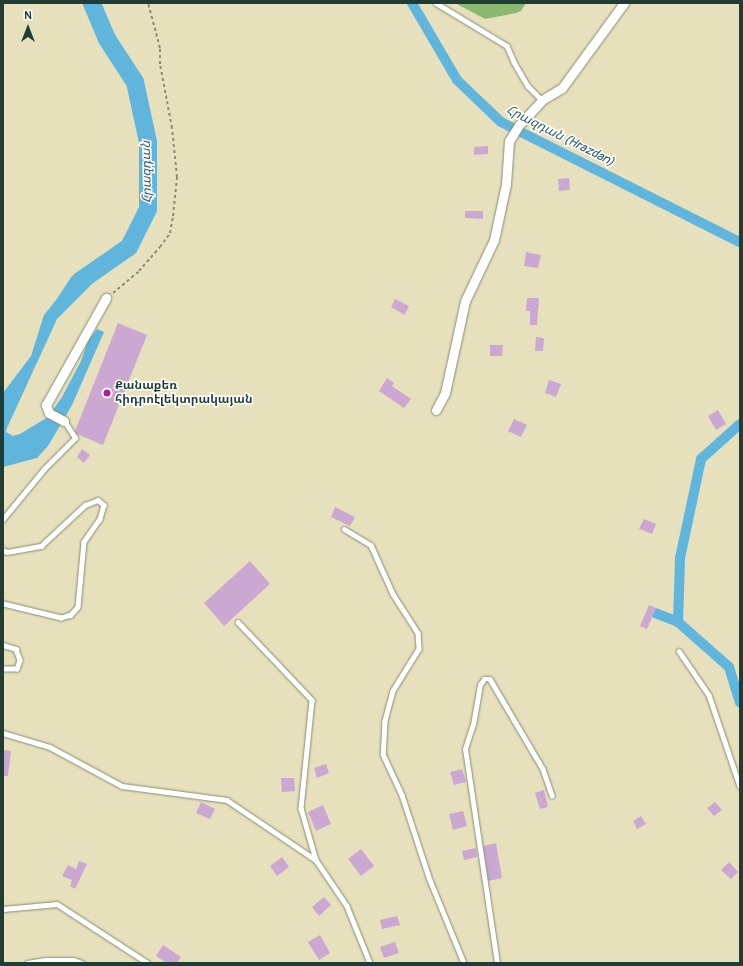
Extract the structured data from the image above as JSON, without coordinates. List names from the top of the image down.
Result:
{
  "water": ["Հրազդան (Hrazdan)", "Հրազդան"],
  "places": ["Քանաքեռ հիդրոէլեկտրակայան"],
  "north": "top"
}
